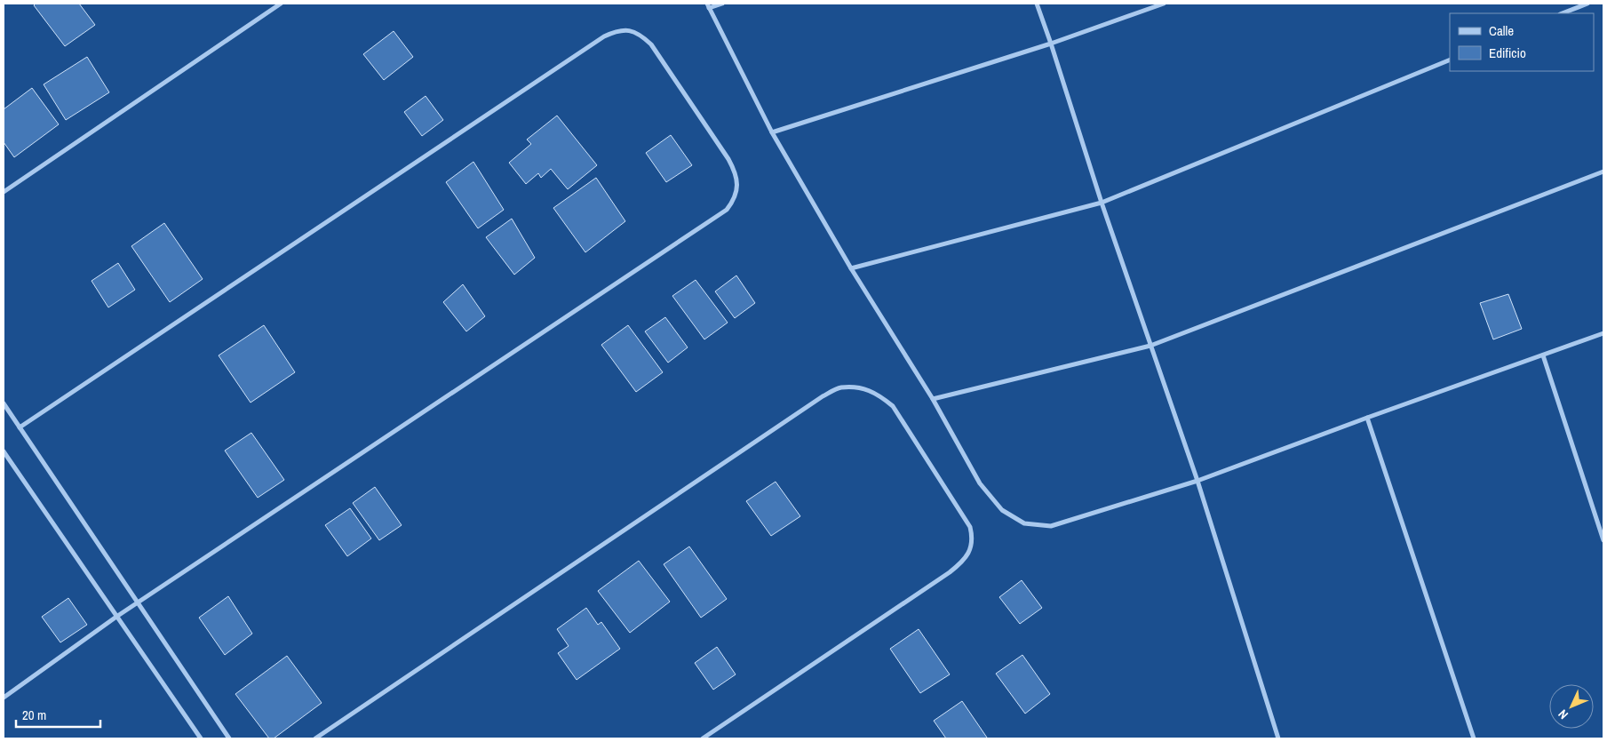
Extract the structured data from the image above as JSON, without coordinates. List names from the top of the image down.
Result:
{
  "legend": ["Calle", "Edificio"],
  "scale_bar": "20 m",
  "north": "bottom left"
}
